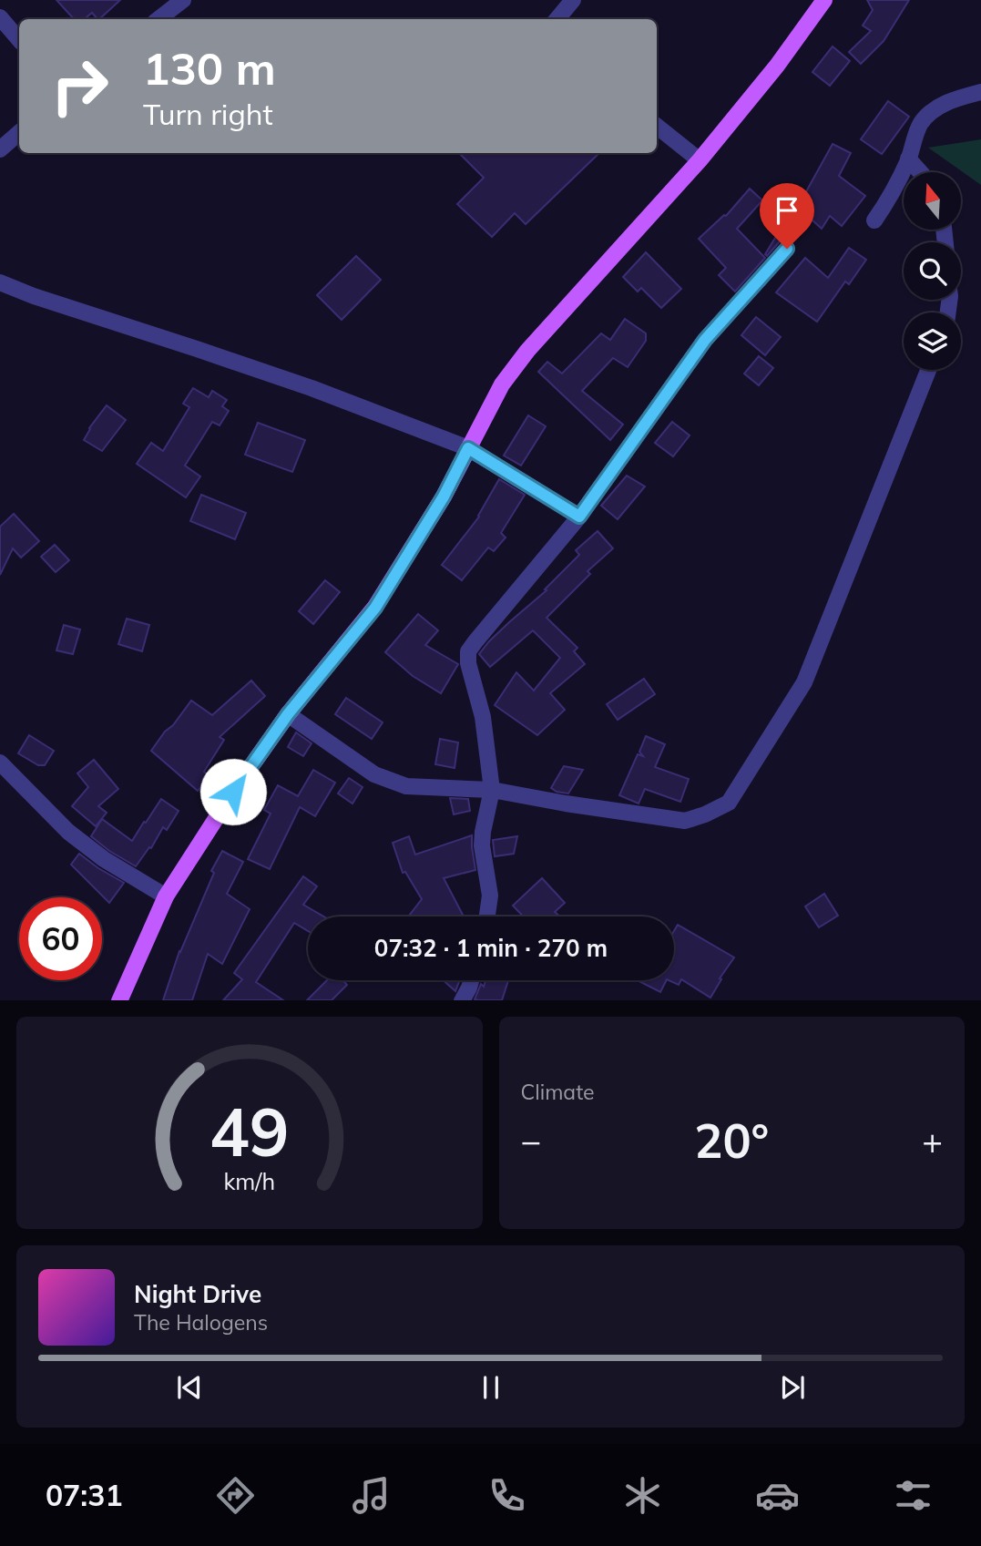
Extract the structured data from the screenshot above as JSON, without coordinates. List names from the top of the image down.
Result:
{
  "north": "top",
  "page": {
    "turn": ["130 m", "Turn right"],
    "limit": "60",
    "trip": "07:32 · 1 min · 270 m",
    "tile": "Climate",
    "heat": ["−", "20°", "+"],
    "song": ["Night Drive", "The Halogens"],
    "tabs": "07:31",
    "gauge": ["49", "km/h"]
  }
}
